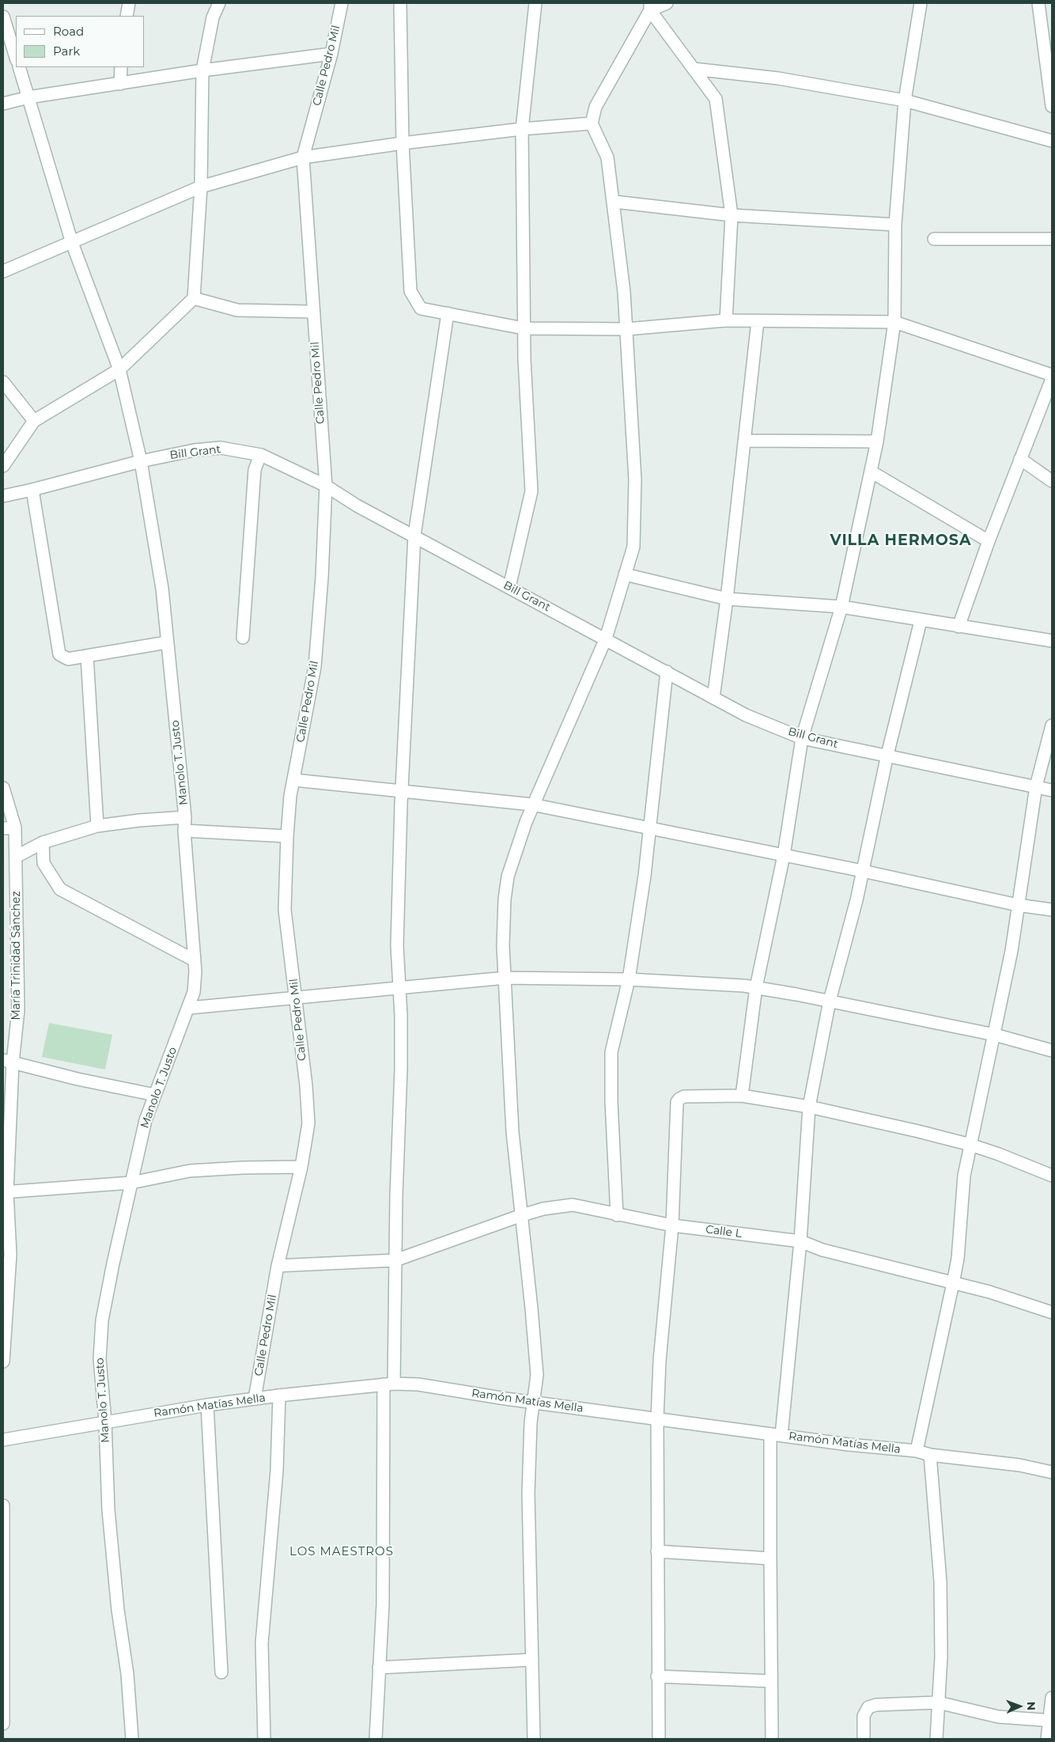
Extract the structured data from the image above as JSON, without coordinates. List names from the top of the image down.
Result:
{
  "streets": {
    "street": [
      "Calle Pedro Mil",
      "Bill Grant",
      "Manolo T. Justo",
      "María Trinidad Sánchez",
      "Calle L",
      "Ramón Matías Mella"
    ]
  },
  "crossings": [
    ["Calle Pedro Mil", "Bill Grant"],
    ["Calle Pedro Mil", "Calle L"],
    ["Calle Pedro Mil", "Ramón Matías Mella"],
    ["Bill Grant", "Manolo T. Justo"],
    ["Manolo T. Justo", "Ramón Matías Mella"]
  ],
  "districts": ["VILLA HERMOSA", "LOS MAESTROS"],
  "legend": ["Road", "Park"],
  "north": "right"
}
